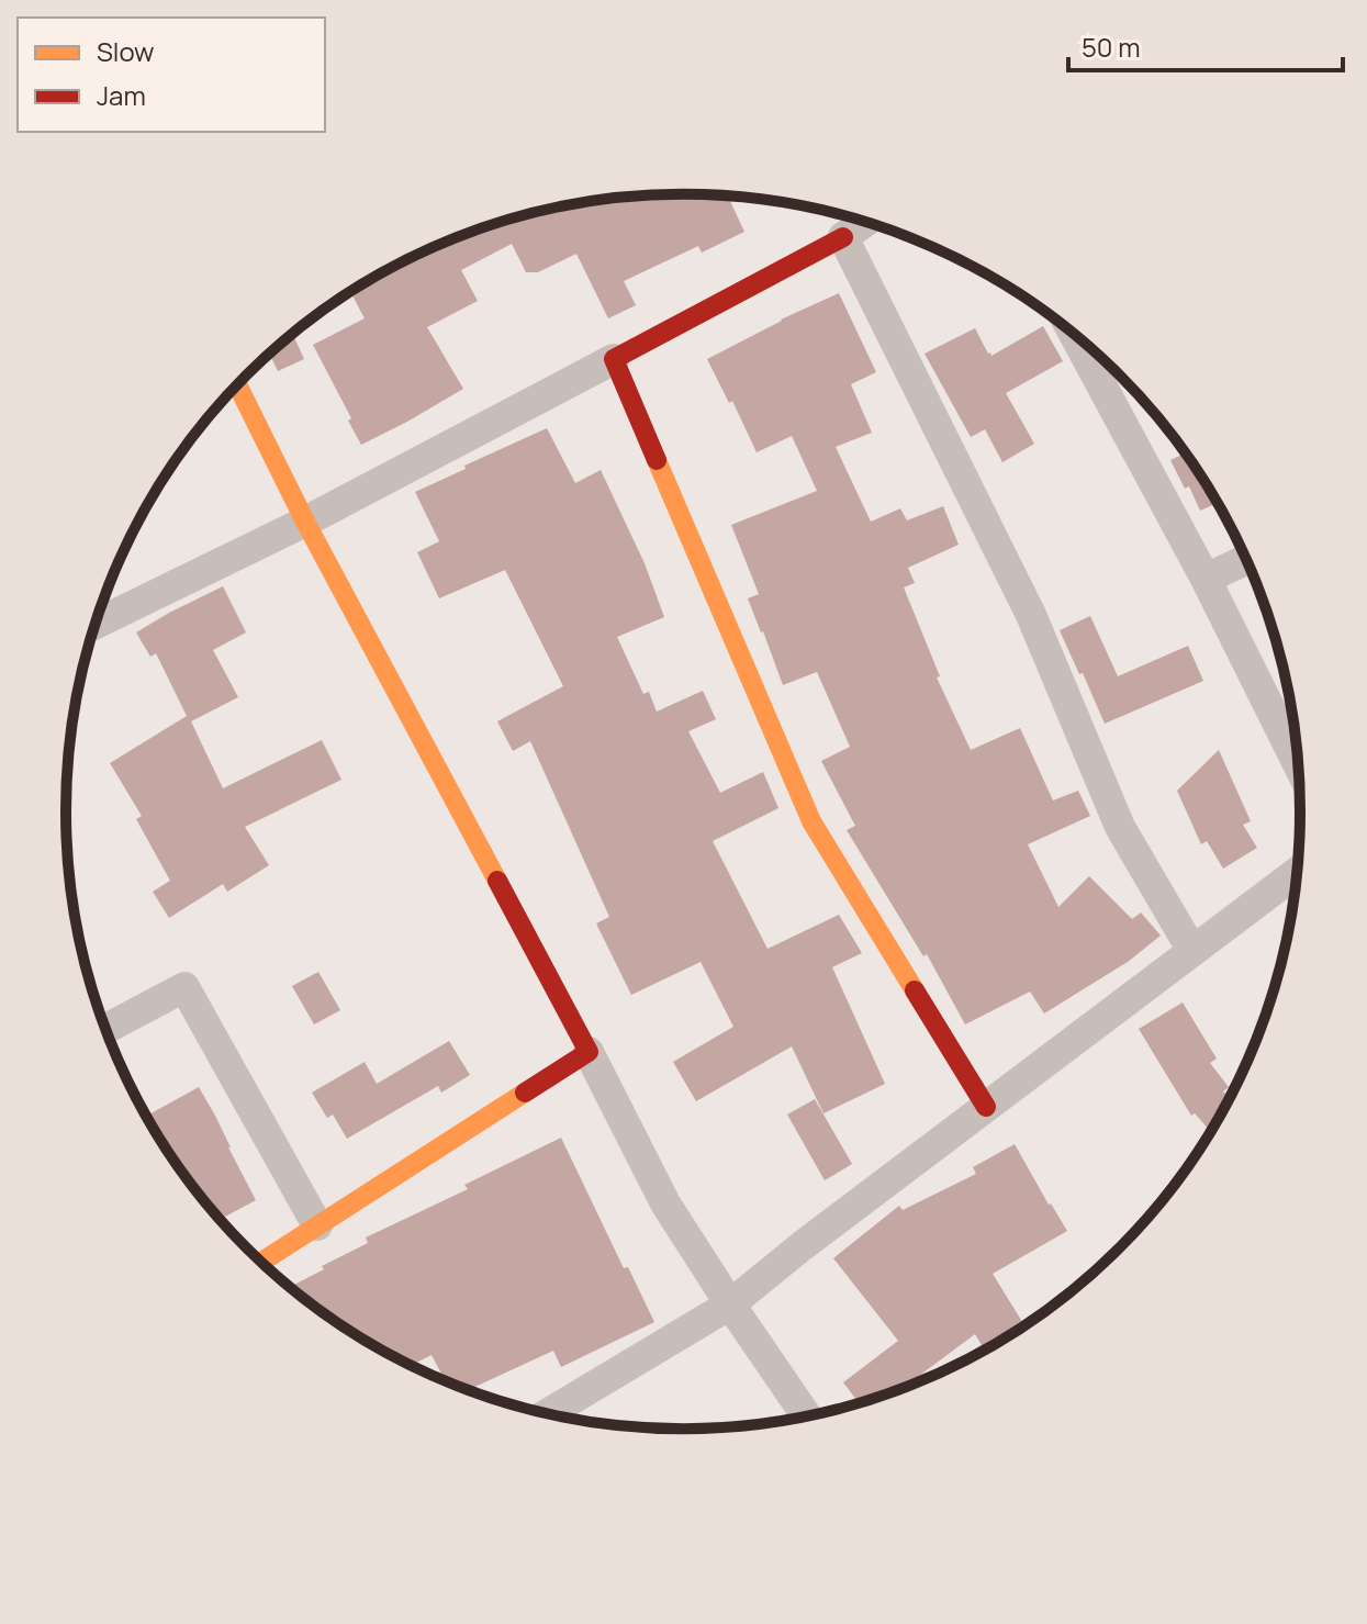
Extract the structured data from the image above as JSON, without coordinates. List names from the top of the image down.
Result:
{
  "legend": ["Slow", "Jam"],
  "scale_bar": "50 m"
}
